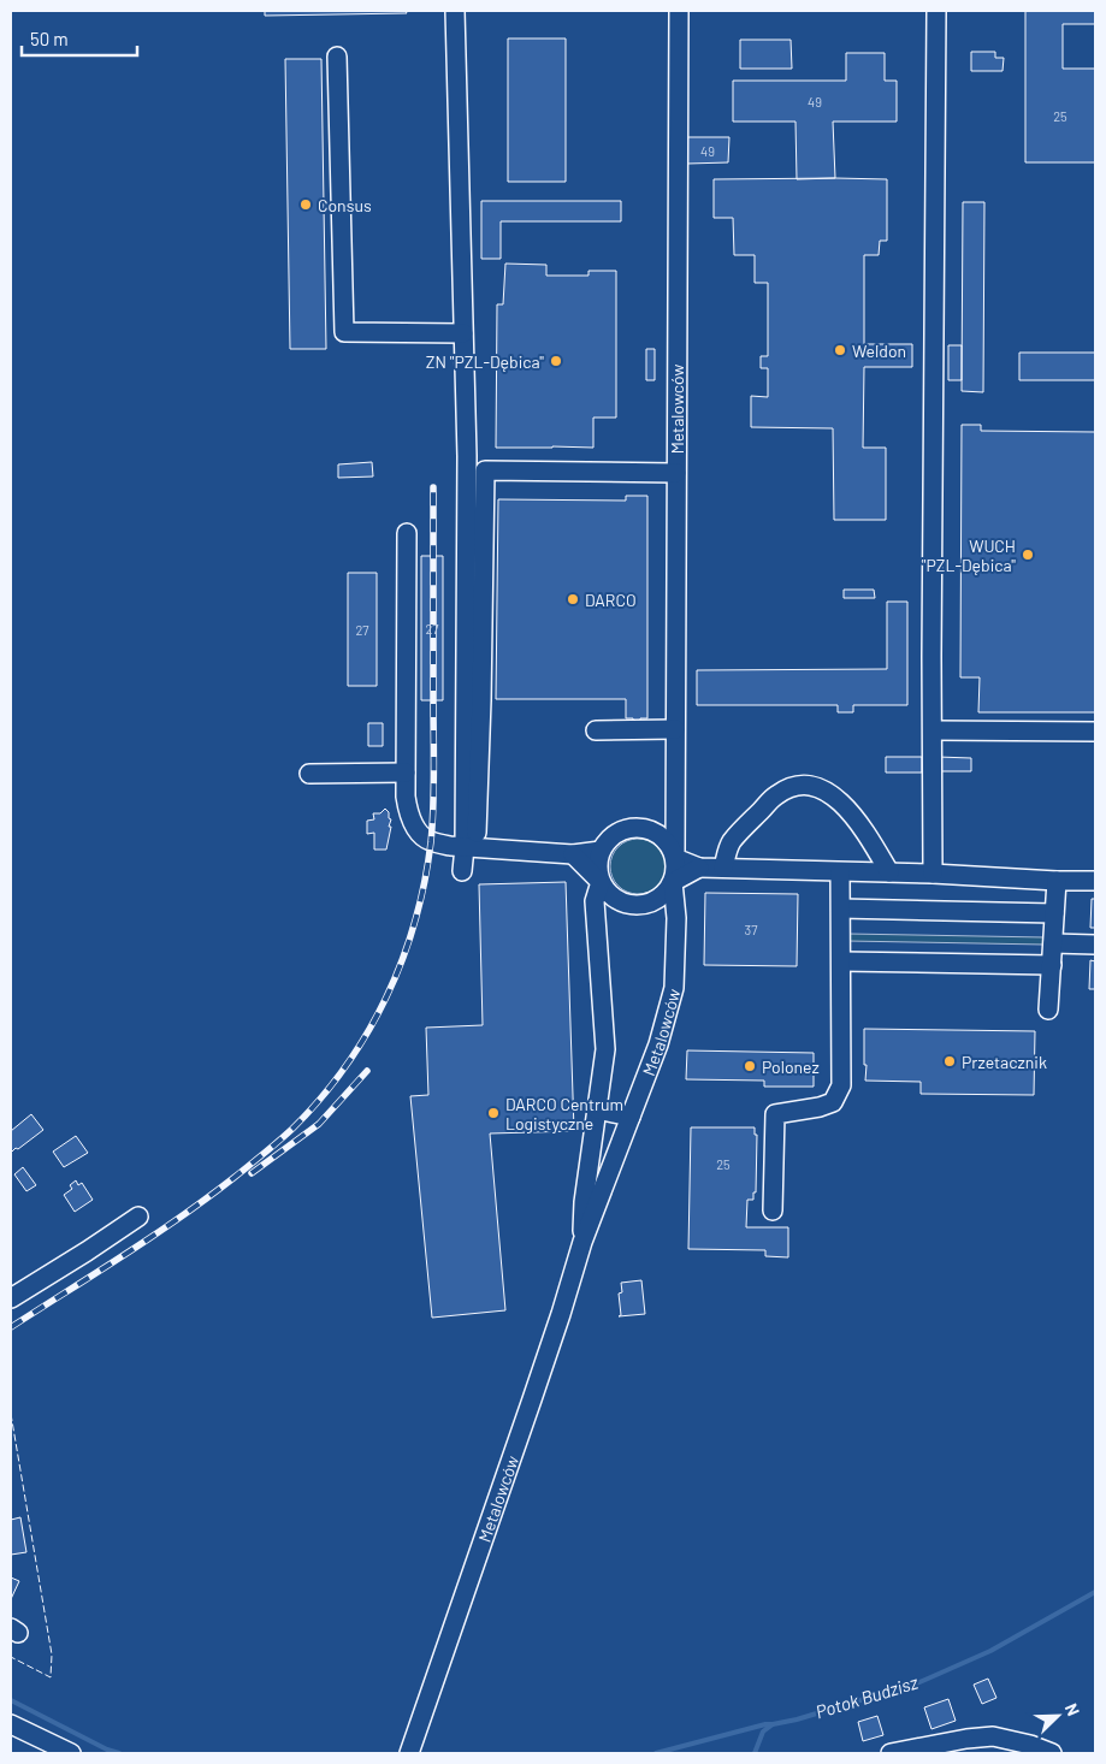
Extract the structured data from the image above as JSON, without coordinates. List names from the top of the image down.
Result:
{
  "streets": {
    "street": ["Metalowców"]
  },
  "water": ["Potok Budzisz"],
  "places": [
    "Consus",
    "Weldon",
    "ZN \"PZL-Dębica\"",
    "WUCH \"PZL-Dębica\"",
    "DARCO",
    "Przetacznik",
    "Polonez",
    "DARCO Centrum Logistyczne"
  ],
  "house_numbers": [
    "49",
    "25",
    "49",
    "27",
    "27",
    "37",
    "25"
  ],
  "scale_bar": "50 m",
  "north": "top right"
}
